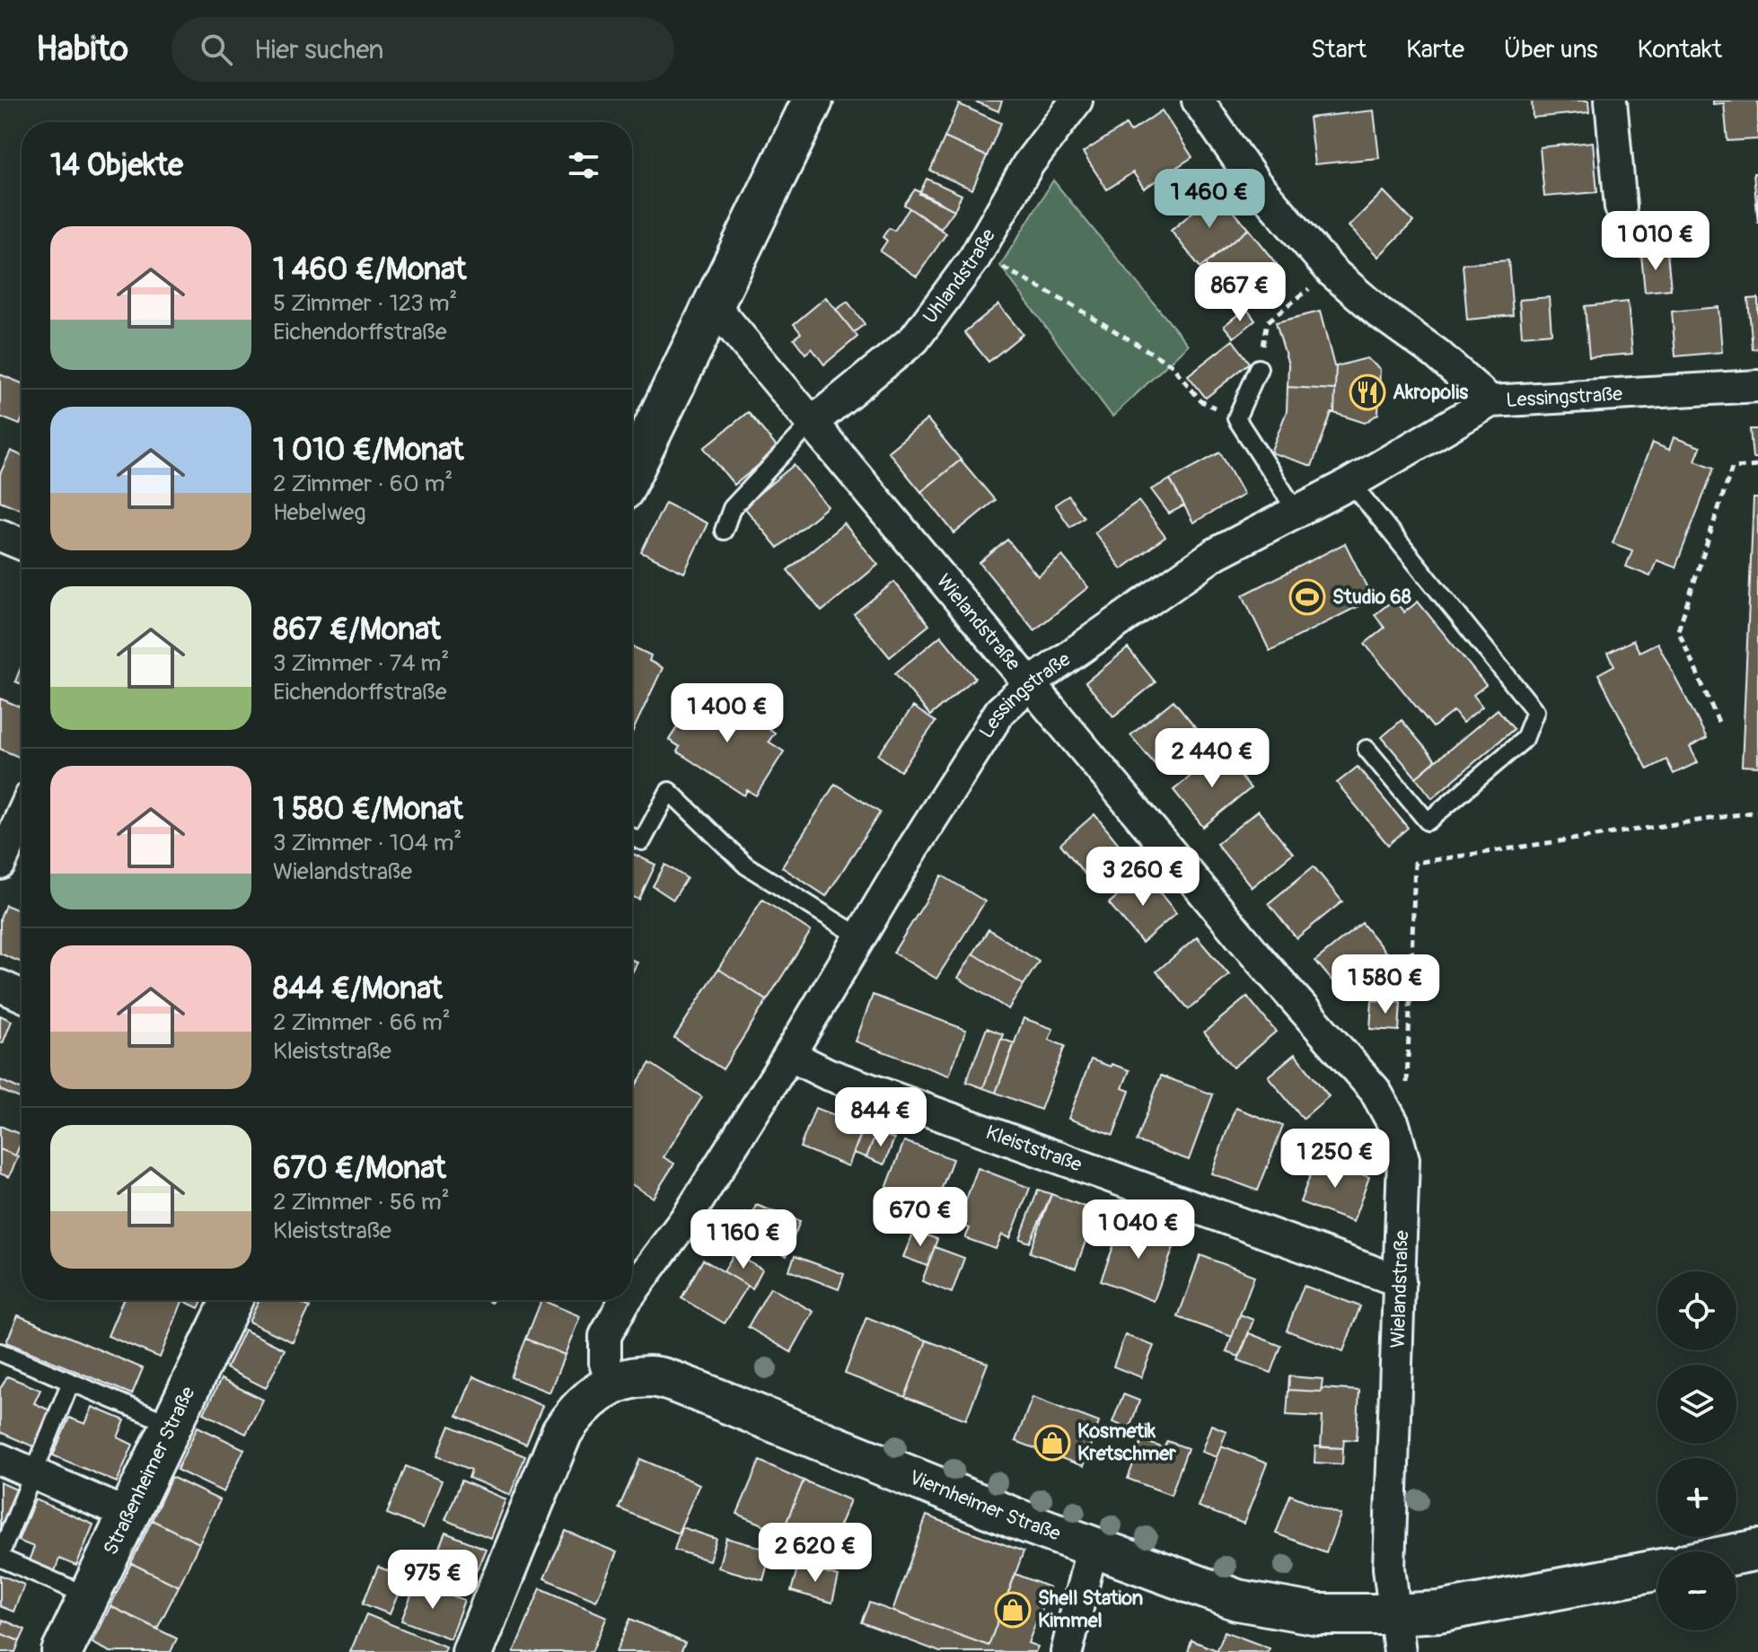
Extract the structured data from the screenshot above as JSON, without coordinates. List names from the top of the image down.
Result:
{
  "streets": {
    "main road": ["Straßenheimer Straße", "Viernheimer Straße"],
    "street": [
      "Uhlandstraße",
      "Lessingstraße",
      "Wielandstraße",
      "Kleiststraße"
    ]
  },
  "crossings": [
    ["Uhlandstraße", "Wielandstraße"],
    ["Lessingstraße", "Wielandstraße"],
    ["Lessingstraße", "Kleiststraße"],
    ["Lessingstraße", "Viernheimer Straße"],
    ["Wielandstraße", "Kleiststraße"],
    ["Wielandstraße", "Viernheimer Straße"]
  ],
  "places": {
    "restaurant": ["Akropolis"],
    "sports": ["Studio 68"],
    "shop": ["Kosmetik Kretschmer", "Shell Station Kimmel"]
  },
  "page": {
    "header": "Habito",
    "search": "Hier suchen",
    "nav": [
      "Start",
      "Karte",
      "Über uns",
      "Kontakt"
    ],
    "heading": "14 Objekte",
    "price": [
      "1 460 €",
      "1 010 €",
      "867 €",
      "1 400 €",
      "2 440 €",
      "3 260 €",
      "1 580 €",
      "844 €",
      "1 250 €",
      "670 €",
      "1 040 €",
      "1 160 €",
      "2 620 €",
      "975 €"
    ],
    "list": [
      {
        "name": "1 460 €/Monat",
        "note": "5 Zimmer · 123 m² · Eichendorffstraße"
      },
      {
        "name": "1 010 €/Monat",
        "note": "2 Zimmer · 60 m² · Hebelweg"
      },
      {
        "name": "867 €/Monat",
        "note": "3 Zimmer · 74 m² · Eichendorffstraße"
      },
      {
        "name": "1 580 €/Monat",
        "note": "3 Zimmer · 104 m² · Wielandstraße"
      },
      {
        "name": "844 €/Monat",
        "note": "2 Zimmer · 66 m² · Kleiststraße"
      },
      {
        "name": "670 €/Monat",
        "note": "2 Zimmer · 56 m² · Kleiststraße"
      }
    ],
    "map_buttons": ["+", "−"]
  }
}
